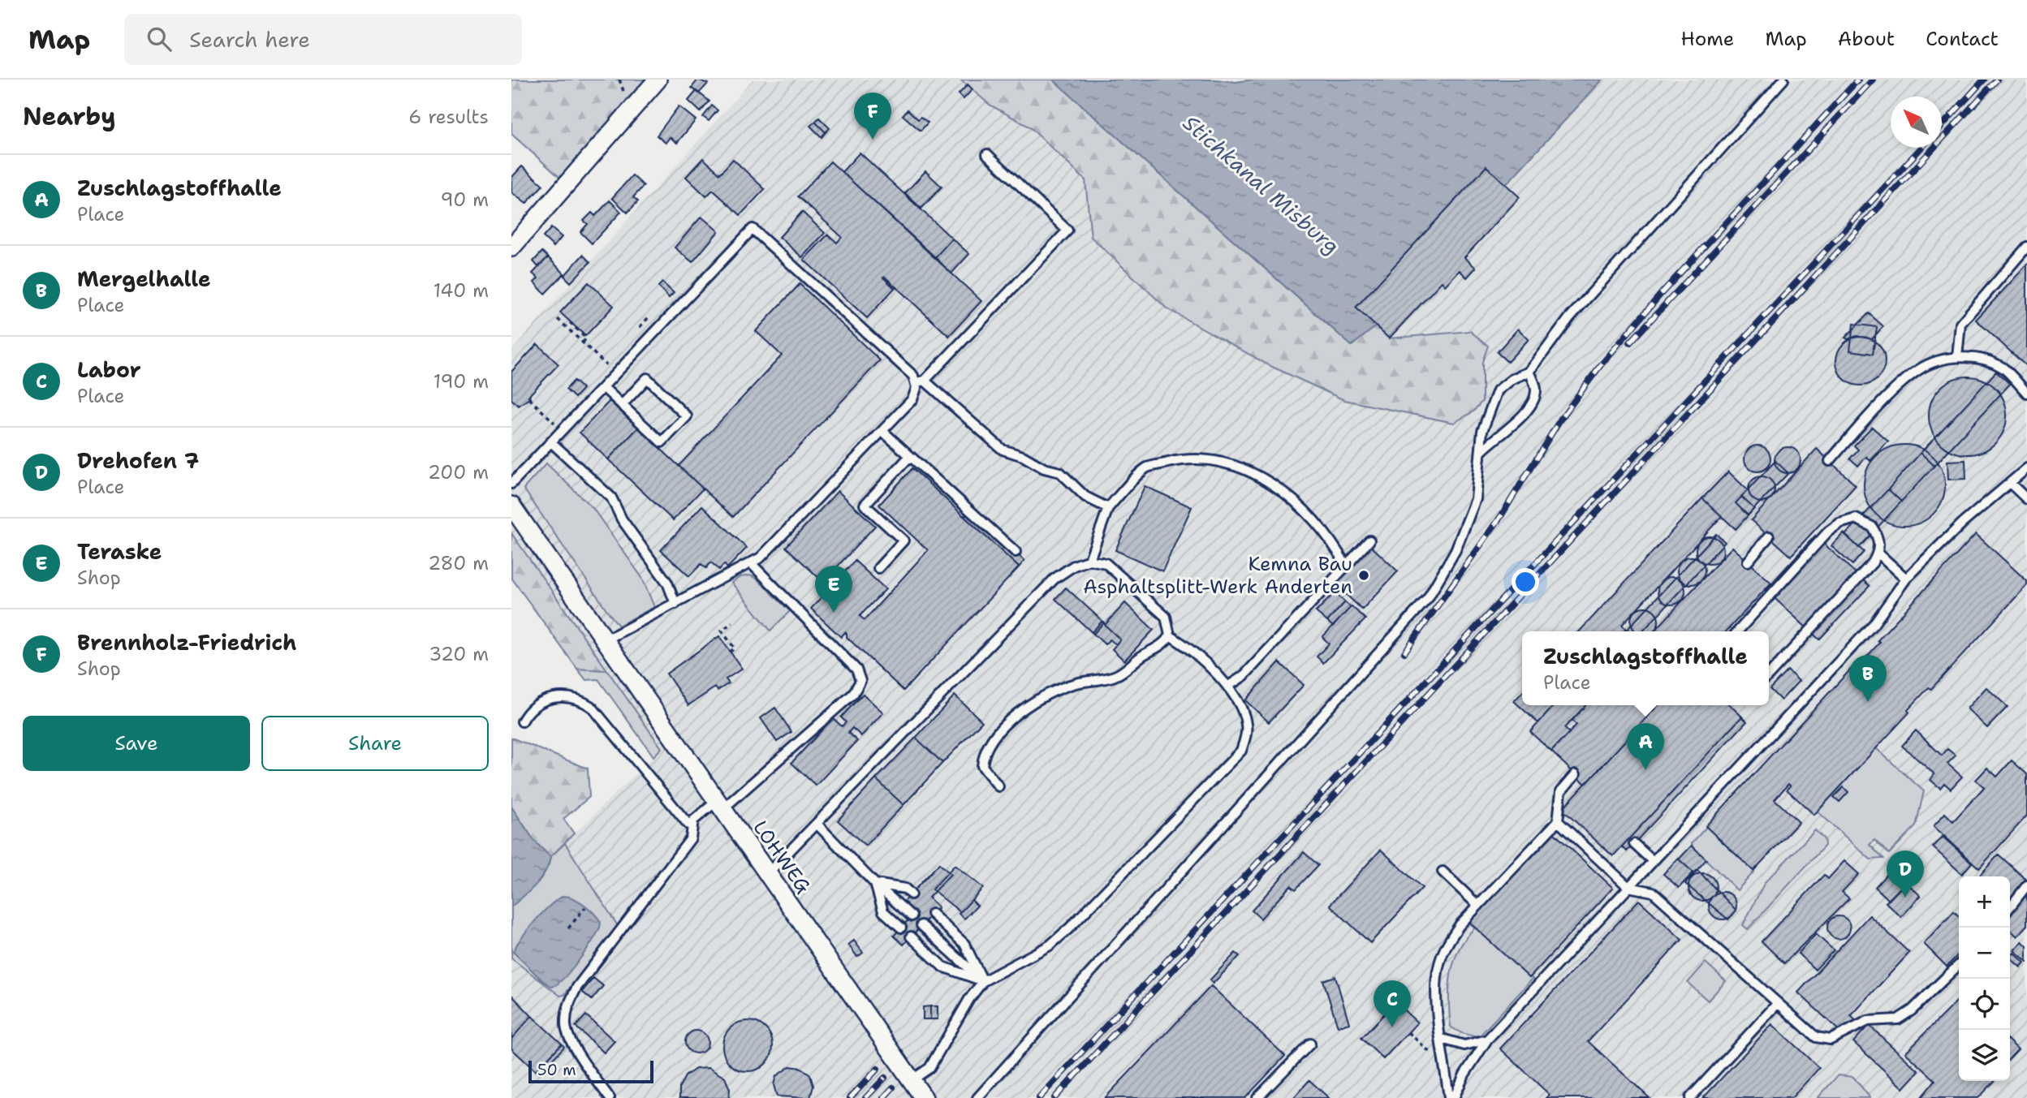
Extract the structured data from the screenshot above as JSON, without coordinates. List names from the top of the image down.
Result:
{
  "streets": {
    "street": ["LOHWEG"]
  },
  "water": ["Stichkanal Misburg"],
  "places": ["Kemna Bau Asphaltsplitt-Werk Anderten"],
  "scale_bar": "50 m",
  "north": "top left",
  "page": {
    "header": "Map",
    "search": "Search here",
    "nav": [
      "Home",
      "Map",
      "About",
      "Contact"
    ],
    "heading": ["Nearby", "6 results"],
    "pins": [
      "F",
      "E",
      "B",
      "A",
      "D",
      "C"
    ],
    "list": [
      {
        "mark": "A",
        "name": "Zuschlagstoffhalle",
        "note": "Place",
        "value": "90 m"
      },
      {
        "mark": "B",
        "name": "Mergelhalle",
        "note": "Place",
        "value": "140 m"
      },
      {
        "mark": "C",
        "name": "Labor",
        "note": "Place",
        "value": "190 m"
      },
      {
        "mark": "D",
        "name": "Drehofen 7",
        "note": "Place",
        "value": "200 m"
      },
      {
        "mark": "E",
        "name": "Teraske",
        "note": "Shop",
        "value": "280 m"
      },
      {
        "mark": "F",
        "name": "Brennholz-Friedrich",
        "note": "Shop",
        "value": "320 m"
      }
    ],
    "popup": ["Zuschlagstoffhalle", "Place"],
    "buttons": ["Save", "Share"],
    "map_buttons": ["+", "−"],
    "scale": "50 m"
  }
}
